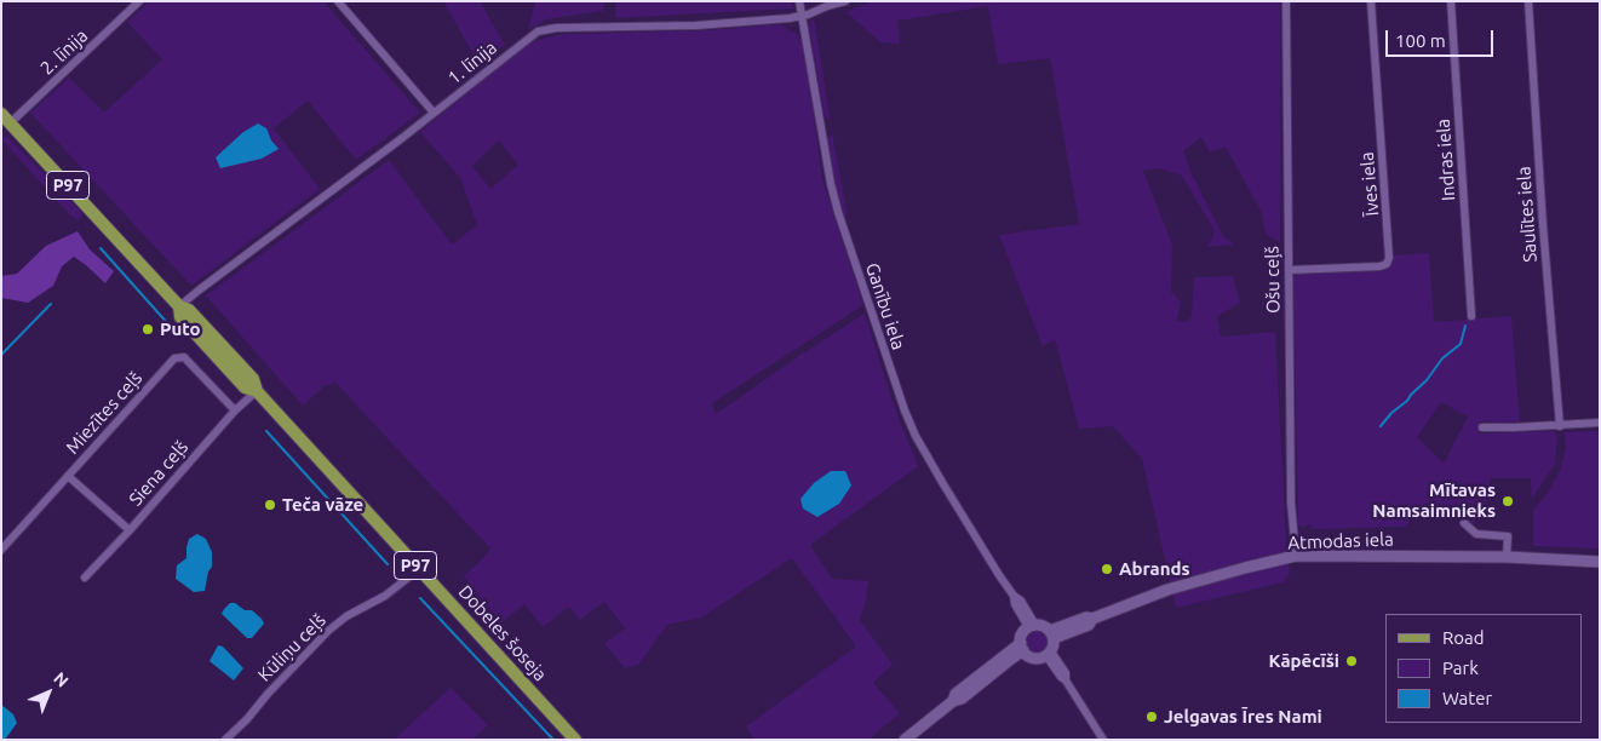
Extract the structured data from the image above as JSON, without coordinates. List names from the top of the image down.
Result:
{
  "streets": {
    "main road": ["P97", "Atmodas iela", "Dobeles šoseja"],
    "street": [
      "2. līnija",
      "1. līnija",
      "Indras iela",
      "Īves iela",
      "Saulītes iela",
      "Ošu ceļš",
      "Ganību iela",
      "Miezītes ceļš",
      "Siena ceļš",
      "Kūliņu ceļš"
    ]
  },
  "crossings": [
    ["2. līnija", "Dobeles šoseja"],
    ["1. līnija", "Ganību iela"],
    ["1. līnija", "Dobeles šoseja"],
    ["Īves iela", "Ošu ceļš"],
    ["Ošu ceļš", "Atmodas iela"],
    ["Ganību iela", "Atmodas iela"],
    ["Miezītes ceļš", "Siena ceļš"],
    ["Siena ceļš", "Dobeles šoseja"],
    ["Dobeles šoseja", "Kūliņu ceļš"]
  ],
  "places": [
    "Puto",
    "Mītavas Namsaimnieks",
    "Teča vāze",
    "Abrands",
    "Kāpēcīši",
    "Jelgavas Īres Nami"
  ],
  "legend": ["Road", "Park", "Water"],
  "scale_bar": "100 m",
  "north": "top right"
}
